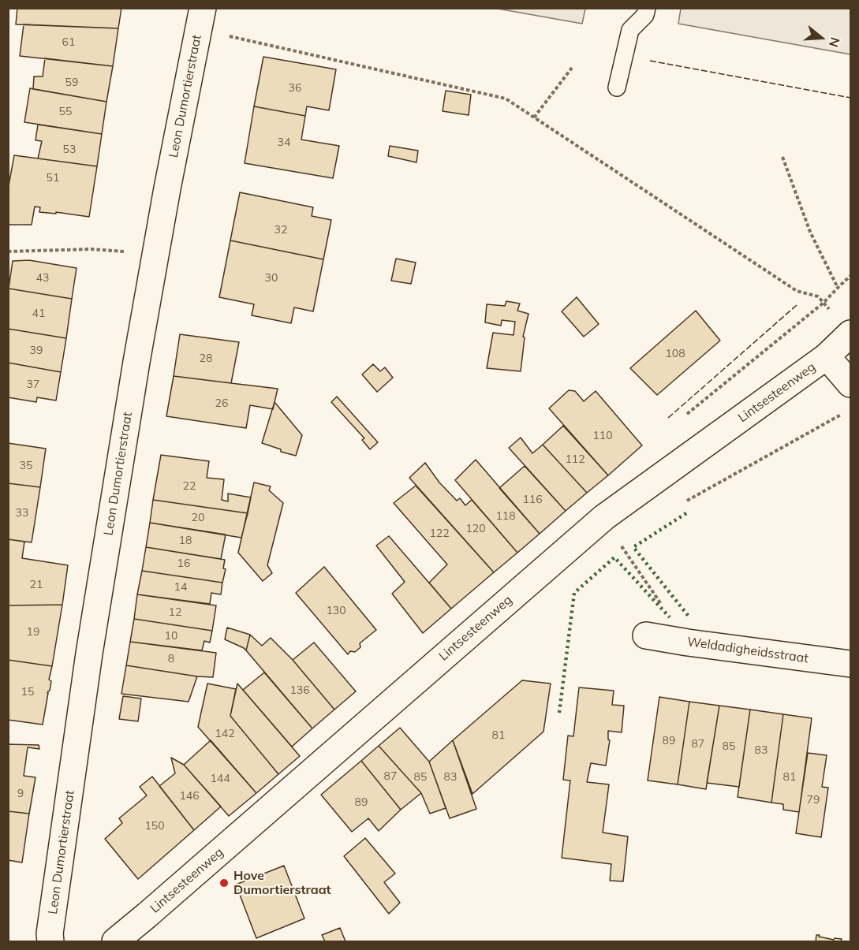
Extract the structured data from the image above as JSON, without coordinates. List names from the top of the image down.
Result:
{
  "streets": {
    "street": ["Leon Dumortierstraat", "Lintsesteenweg", "Weldadigheidsstraat"]
  },
  "places": ["Hove Dumortierstraat"],
  "house_numbers": [
    "61",
    "59",
    "36",
    "55",
    "34",
    "53",
    "51",
    "32",
    "43",
    "30",
    "41",
    "39",
    "108",
    "28",
    "37",
    "26",
    "110",
    "112",
    "35",
    "22",
    "116",
    "33",
    "118",
    "20",
    "120",
    "122",
    "18",
    "16",
    "21",
    "14",
    "130",
    "12",
    "19",
    "10",
    "8",
    "136",
    "15",
    "142",
    "81",
    "89",
    "87",
    "85",
    "83",
    "87",
    "85",
    "83",
    "81",
    "144",
    "9",
    "146",
    "79",
    "89",
    "150"
  ],
  "north": "right"
}
